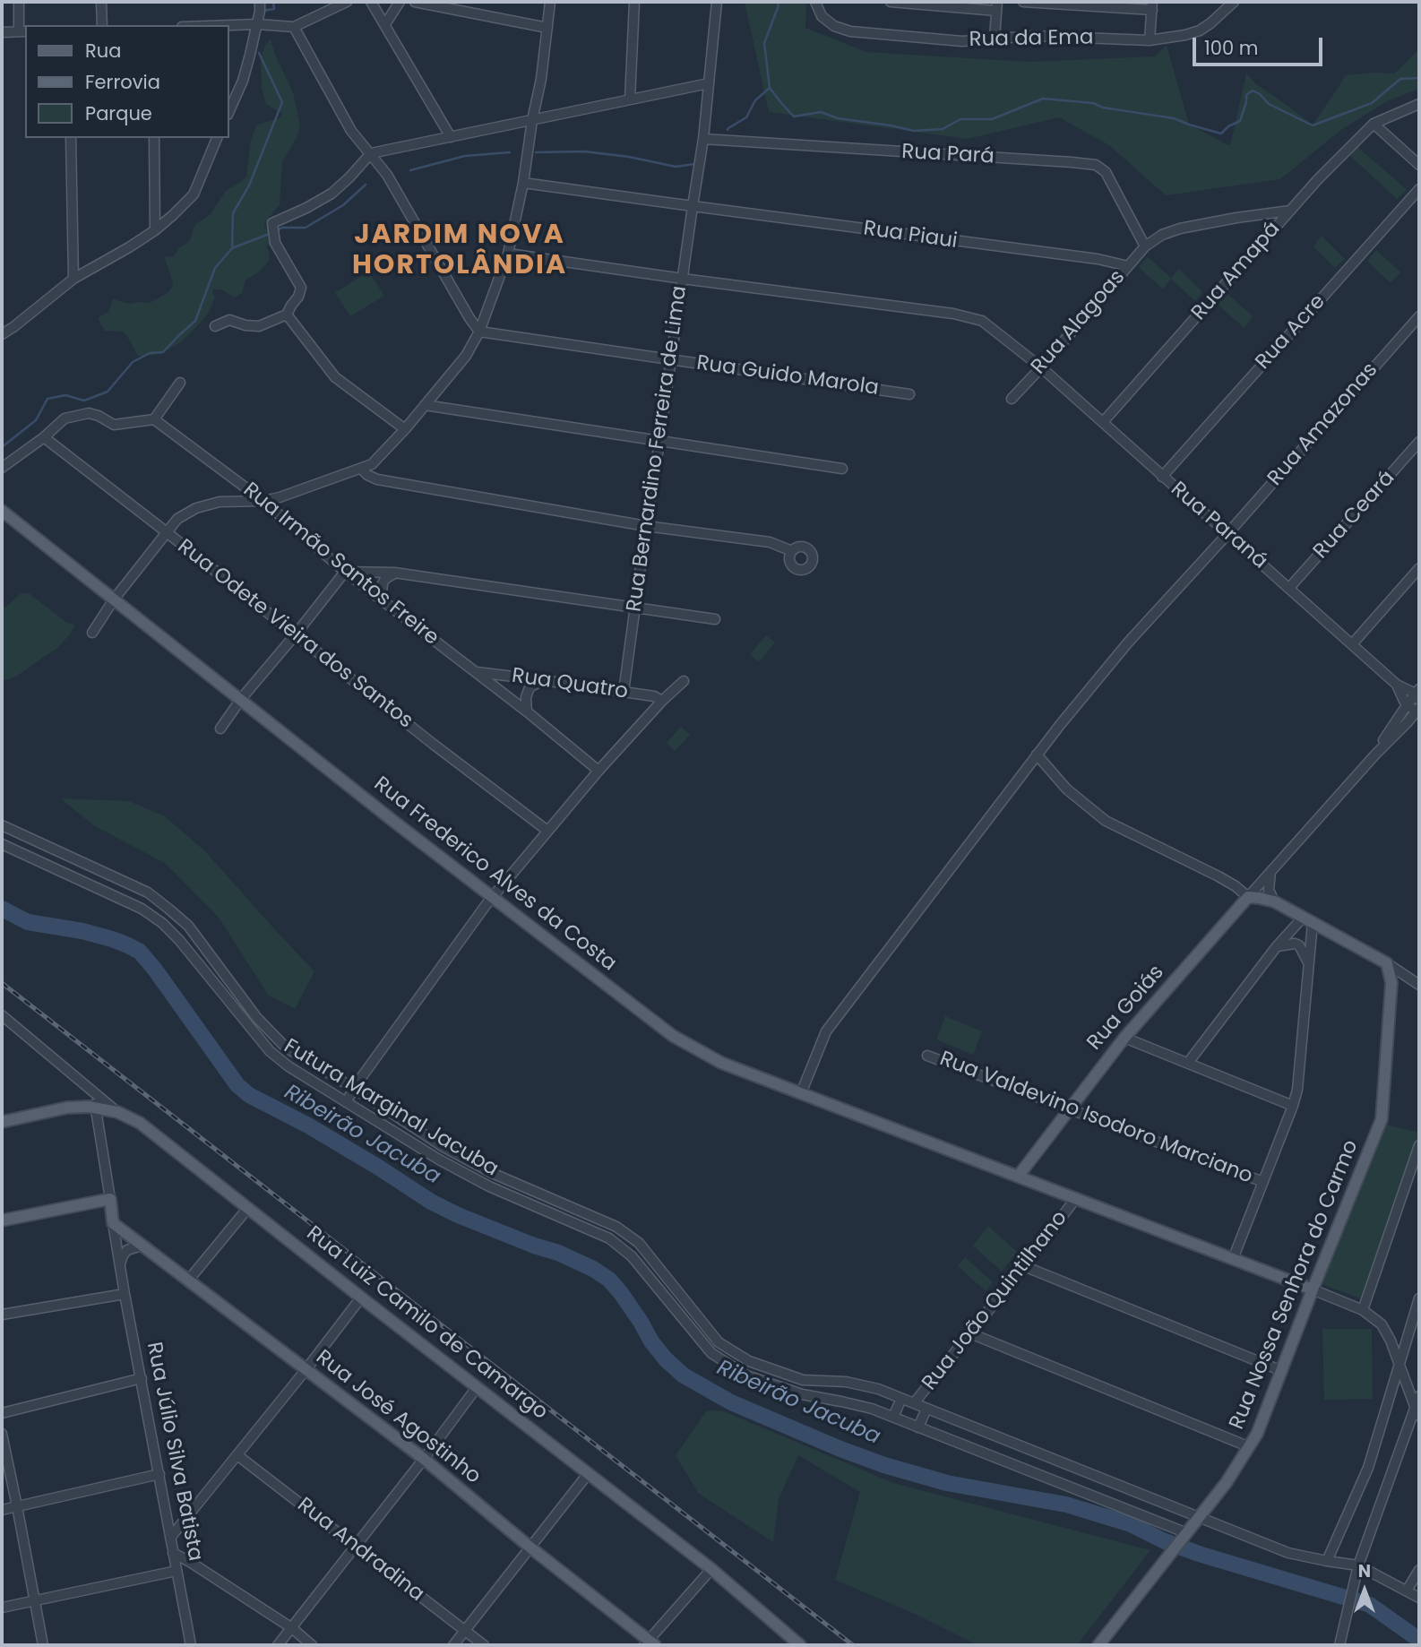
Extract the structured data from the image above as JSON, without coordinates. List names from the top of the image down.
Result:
{
  "streets": {
    "main road": [
      "Rua Frederico Alves da Costa",
      "Rua Goiás",
      "Rua Nossa Senhora do Carmo",
      "Rua Luiz Camilo de Camargo",
      "Rua José Agostinho",
      "Rua Júlio Silva Batista"
    ],
    "street": [
      "Rua da Ema",
      "Rua Pará",
      "Rua Piaui",
      "Rua Amapá",
      "Rua Alagoas",
      "Rua Acre",
      "Rua Guido Marola",
      "Rua Amazonas",
      "Rua Bernardino Ferreira de Lima",
      "Rua Ceará",
      "Rua Paraná",
      "Rua Irmão Santos Freire",
      "Rua Odete Vieira dos Santos",
      "Rua Quatro",
      "Futura Marginal Jacuba",
      "Rua Valdevino Isodoro Marciano",
      "Rua João Quintilhano",
      "Rua Andradina"
    ]
  },
  "crossings": [
    ["Rua Pará", "Rua Alagoas"],
    ["Rua Pará", "Rua Bernardino Ferreira de Lima"],
    ["Rua Piaui", "Rua Alagoas"],
    ["Rua Piaui", "Rua Bernardino Ferreira de Lima"],
    ["Rua Amapá", "Rua Alagoas"],
    ["Rua Amapá", "Rua Paraná"],
    ["Rua Alagoas", "Rua Paraná"],
    ["Rua Acre", "Rua Paraná"],
    ["Rua Guido Marola", "Rua Bernardino Ferreira de Lima"],
    ["Rua Amazonas", "Rua Paraná"],
    ["Rua Amazonas", "Rua Frederico Alves da Costa"],
    ["Rua Bernardino Ferreira de Lima", "Rua Paraná"],
    ["Rua Bernardino Ferreira de Lima", "Rua Quatro"],
    ["Rua Ceará", "Rua Paraná"],
    ["Rua Paraná", "Rua Goiás"],
    ["Rua Irmão Santos Freire", "Rua Quatro"],
    ["Rua Frederico Alves da Costa", "Rua Goiás"],
    ["Rua Frederico Alves da Costa", "Rua Nossa Senhora do Carmo"],
    ["Rua Frederico Alves da Costa", "Rua João Quintilhano"],
    ["Rua Goiás", "Rua Valdevino Isodoro Marciano"],
    ["Futura Marginal Jacuba", "Rua Nossa Senhora do Carmo"],
    ["Futura Marginal Jacuba", "Rua João Quintilhano"],
    ["Rua Luiz Camilo de Camargo", "Rua Júlio Silva Batista"],
    ["Rua José Agostinho", "Rua Júlio Silva Batista"]
  ],
  "districts": ["JARDIM NOVA HORTOLÂNDIA"],
  "water": ["Ribeirão Jacuba"],
  "legend": ["Rua", "Ferrovia", "Parque"],
  "scale_bar": "100 m",
  "north": "top"
}
